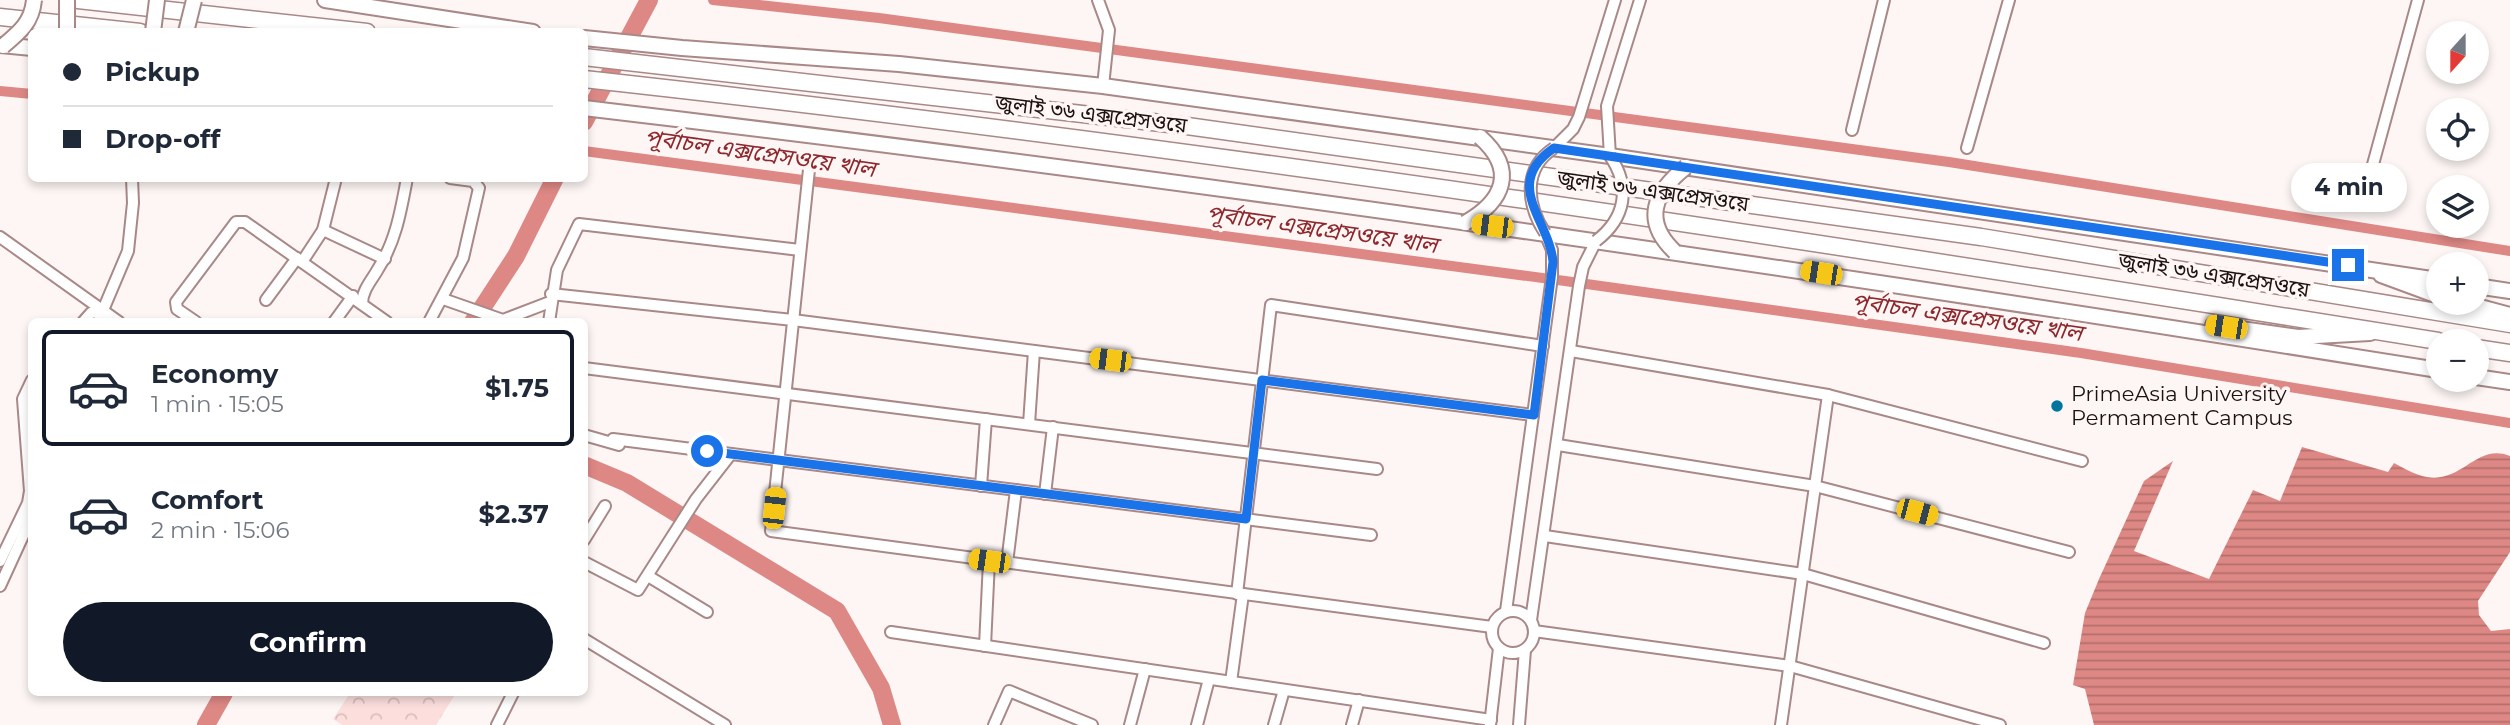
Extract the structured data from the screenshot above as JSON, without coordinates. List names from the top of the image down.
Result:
{
  "streets": {
    "highway": ["জুলাই ৩৬ এক্সপ্রেসওয়ে"]
  },
  "water": ["পূর্বাচল এক্সপ্রেসওয়ে খাল"],
  "places": ["PrimeAsia University Permament Campus"],
  "north": "bottom",
  "page": {
    "map_buttons": ["+", "−"],
    "banner": ["Pickup", "Drop-off"],
    "bubble": "4 min",
    "list": [
      {
        "name": "Economy",
        "note": "1 min · 15:05",
        "value": "$1.75"
      },
      {
        "name": "Comfort",
        "note": "2 min · 15:06",
        "value": "$2.37"
      }
    ],
    "buttons": "Confirm"
  }
}
